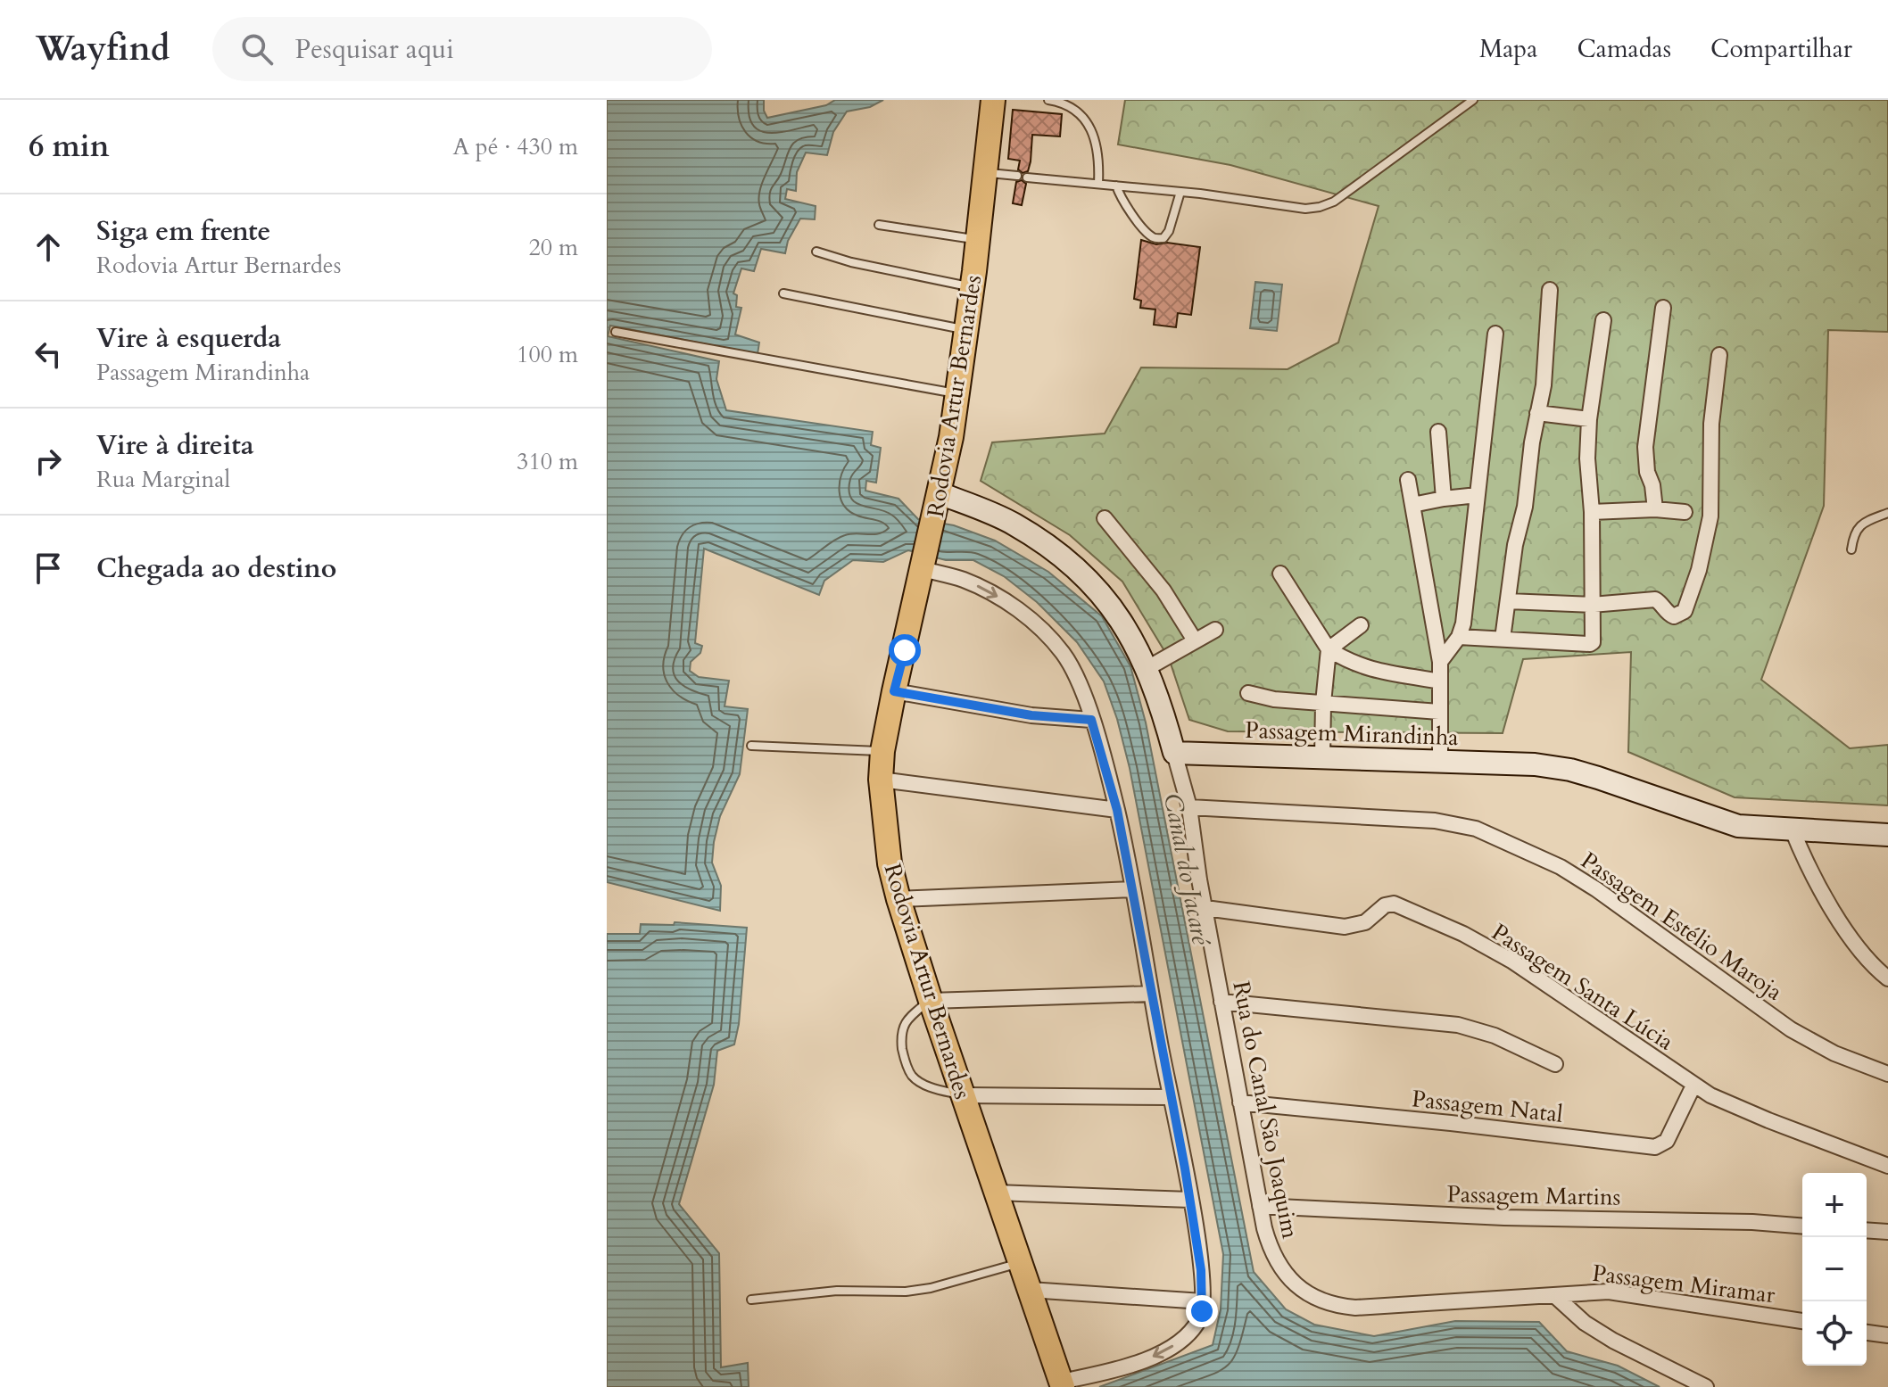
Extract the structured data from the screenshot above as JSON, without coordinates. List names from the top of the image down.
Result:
{
  "streets": {
    "main road": ["Rodovia Artur Bernardes"],
    "street": [
      "Passagem Mirandinha",
      "Passagem Estélio Maroja",
      "Passagem Santa Lúcia",
      "Passagem Natal",
      "Rua do Canal São Joaquim",
      "Passagem Martins",
      "Passagem Miramar"
    ]
  },
  "crossings": [
    ["Passagem Mirandinha", "Rua do Canal São Joaquim"],
    ["Passagem Estélio Maroja", "Rua do Canal São Joaquim"],
    ["Passagem Santa Lúcia", "Passagem Natal"],
    ["Passagem Santa Lúcia", "Rua do Canal São Joaquim"],
    ["Passagem Natal", "Rua do Canal São Joaquim"],
    ["Rua do Canal São Joaquim", "Passagem Martins"],
    ["Rua do Canal São Joaquim", "Passagem Miramar"]
  ],
  "water": ["Canal do Jacaré"],
  "page": {
    "header": "Wayfind",
    "search": "Pesquisar aqui",
    "nav": ["Mapa", "Camadas", "Compartilhar"],
    "heading": ["6 min", "A pé · 430 m"],
    "list": [
      ["Siga em frente", "Rodovia Artur Bernardes", "20 m"],
      ["Vire à esquerda", "Passagem Mirandinha", "100 m"],
      ["Vire à direita", "Rua Marginal", "310 m"],
      "Chegada ao destino"
    ],
    "map_buttons": ["+", "−"]
  }
}
